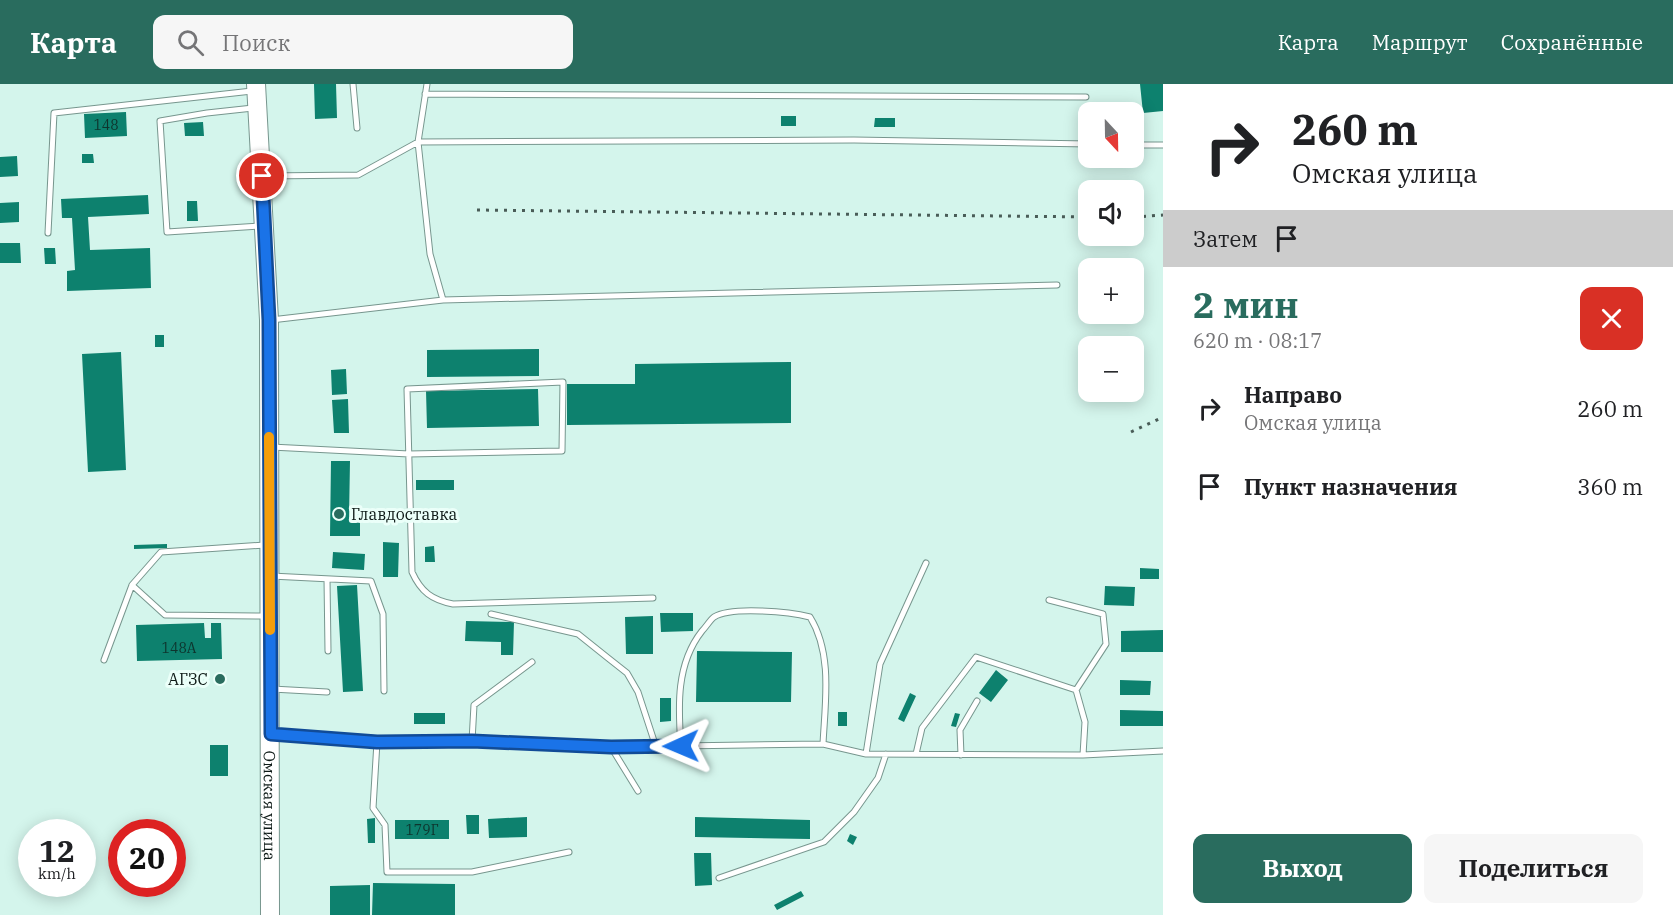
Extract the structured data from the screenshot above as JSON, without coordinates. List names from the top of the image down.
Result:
{
  "streets": {
    "main road": ["Омская улица"]
  },
  "places": ["Главдоставка", "АГЗС"],
  "house_numbers": ["148", "148А", "179Г"],
  "north": "bottom",
  "page": {
    "header": "Карта",
    "search": "Поиск",
    "nav": ["Карта", "Маршрут", "Сохранённые"],
    "turn": ["260 m", "Омская улица"],
    "map_buttons": ["+", "−"],
    "then": "Затем",
    "heading": ["2 мин", "620 m · 08:17"],
    "list": [
      {
        "name": "Направо",
        "note": "Омская улица",
        "value": "260 m"
      },
      {
        "name": "Пункт назначения",
        "value": "360 m"
      }
    ],
    "speed": "12 km/h",
    "limit": "20",
    "buttons": ["Выход", "Поделиться"]
  }
}
